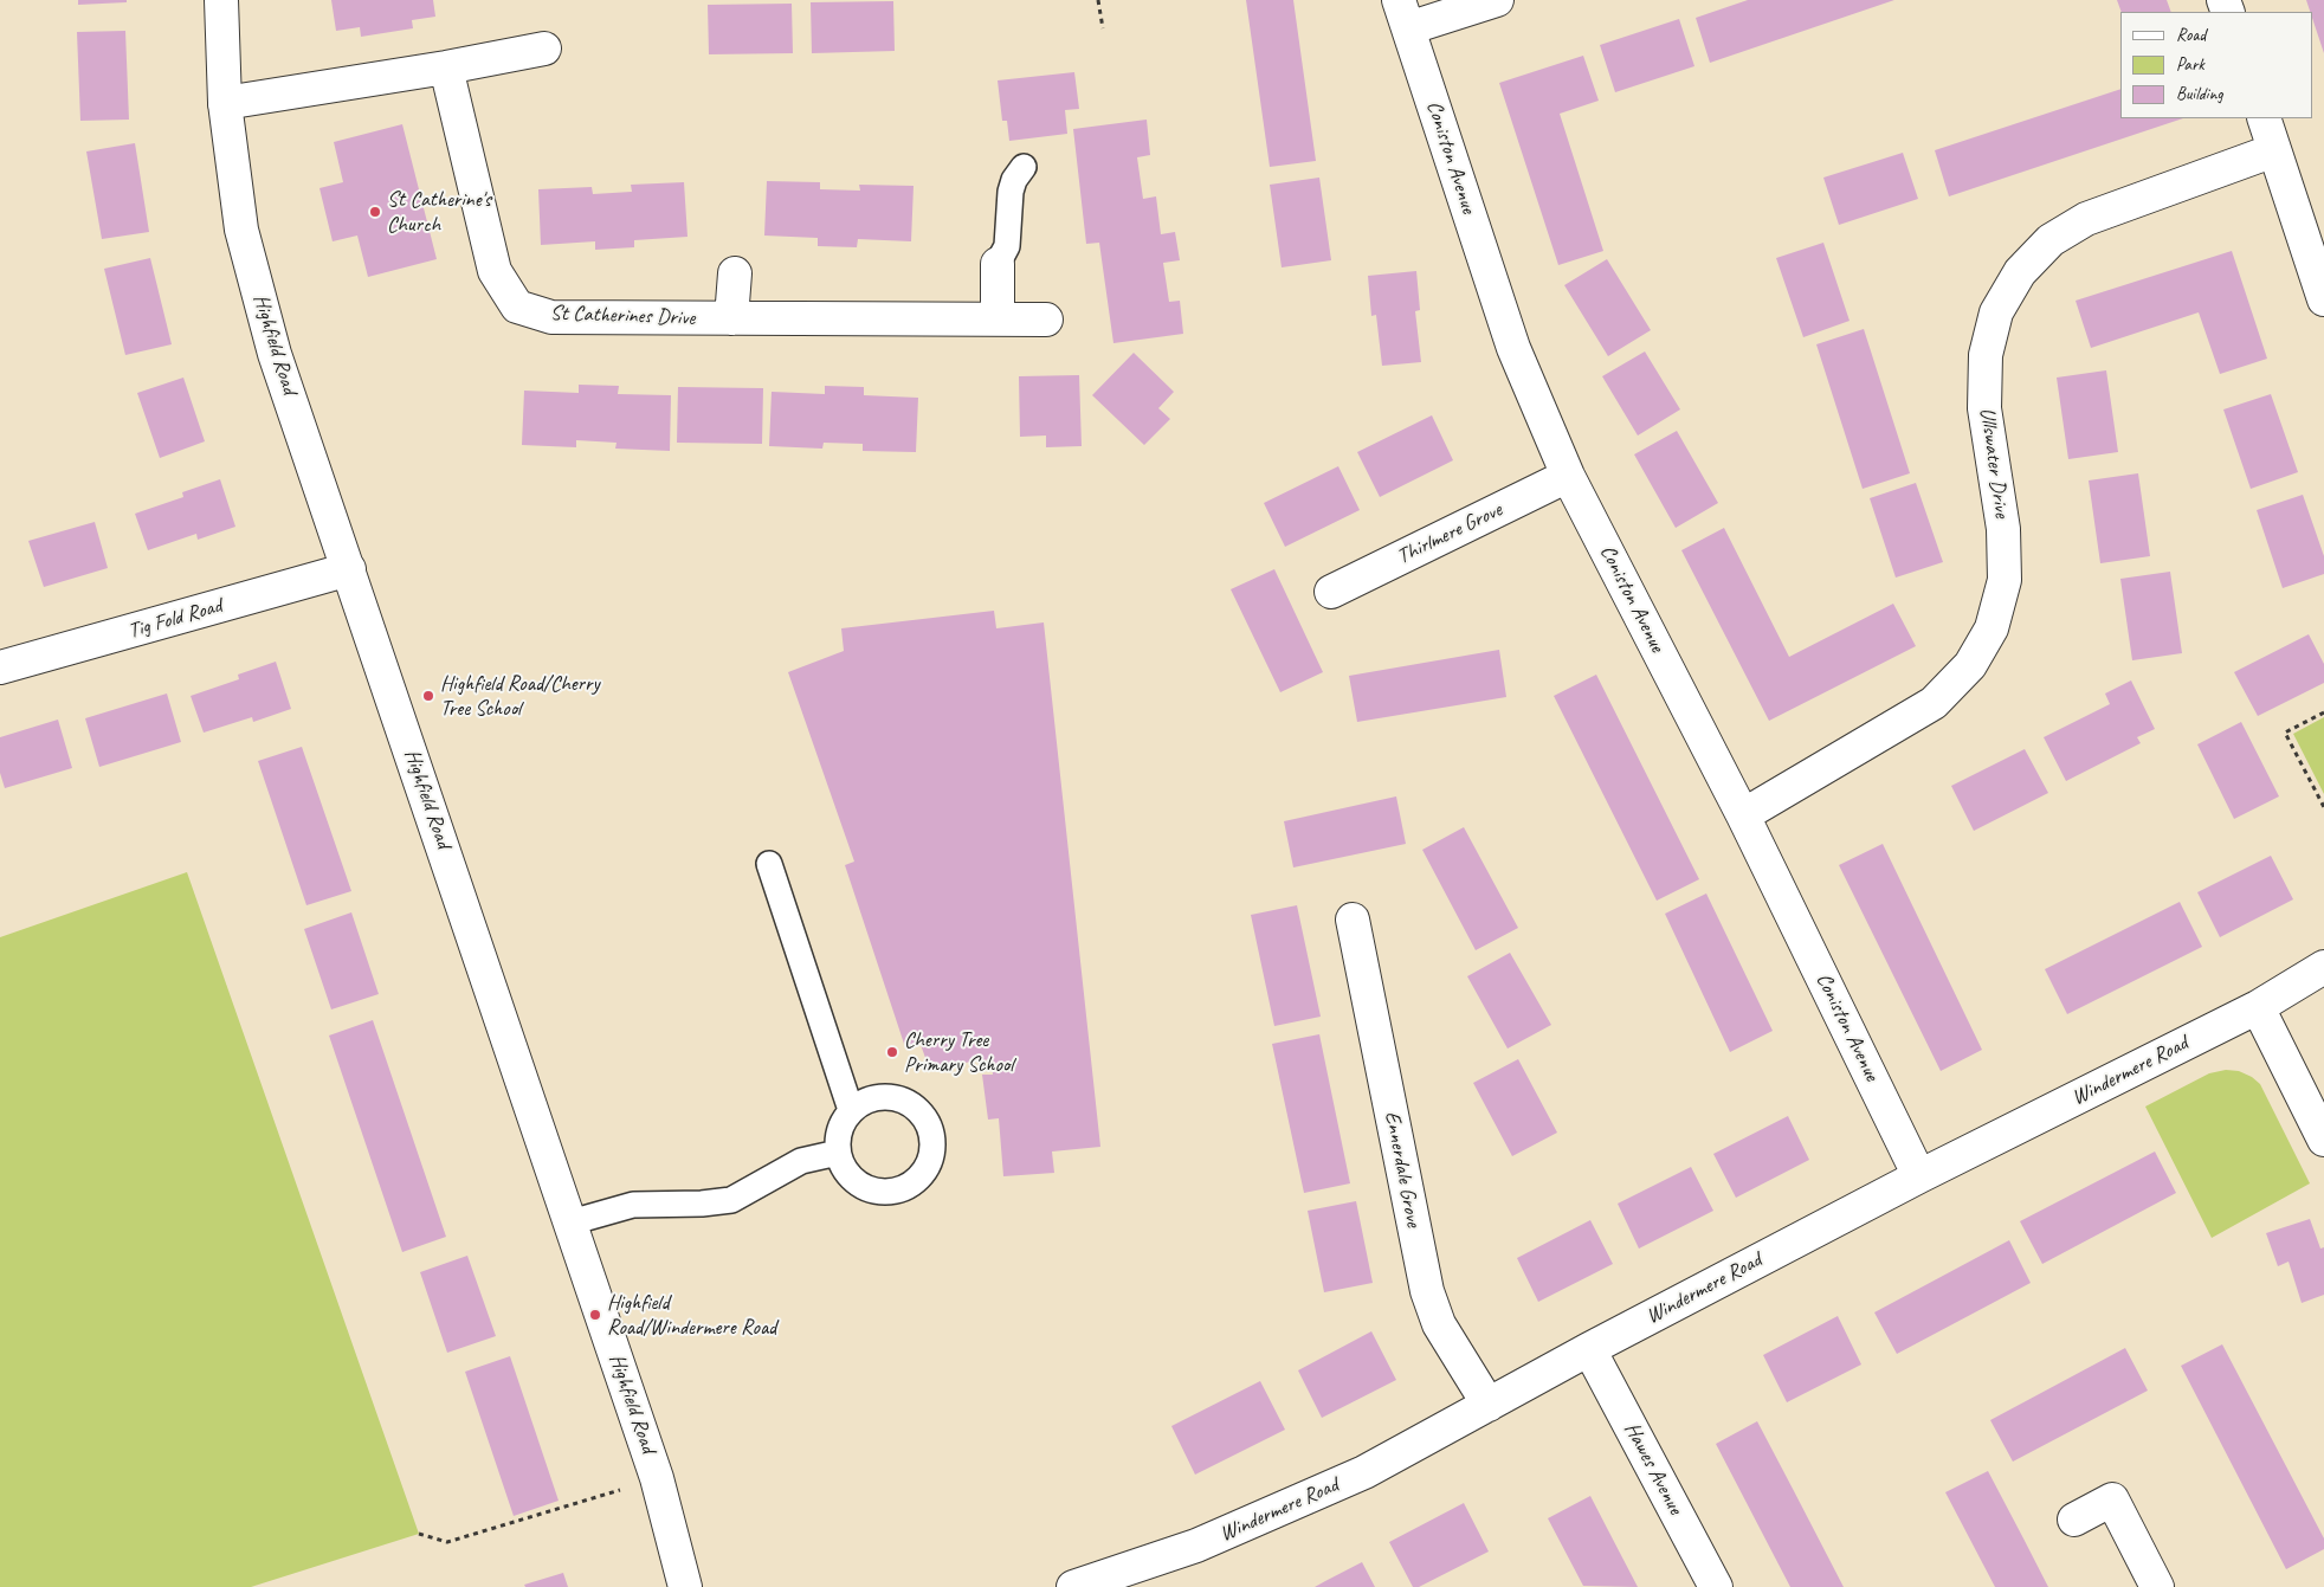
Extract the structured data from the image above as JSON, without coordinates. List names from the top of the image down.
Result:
{
  "streets": {
    "street": [
      "Coniston Avenue",
      "St Catherines Drive",
      "Highfield Road",
      "Ullswater Drive",
      "Thirlmere Grove",
      "Tig Fold Road",
      "Windermere Road",
      "Ennerdale Grove",
      "Hawes Avenue"
    ]
  },
  "crossings": [
    ["Coniston Avenue", "Ullswater Drive"],
    ["Coniston Avenue", "Thirlmere Grove"],
    ["Coniston Avenue", "Windermere Road"],
    ["Highfield Road", "Tig Fold Road"],
    ["Windermere Road", "Ennerdale Grove"],
    ["Windermere Road", "Hawes Avenue"]
  ],
  "places": [
    "St Catherine's Church",
    "Highfield Road/Cherry Tree School",
    "Cherry Tree Primary School",
    "Highfield Road/Windermere Road"
  ],
  "legend": ["Road", "Park", "Building"]
}
